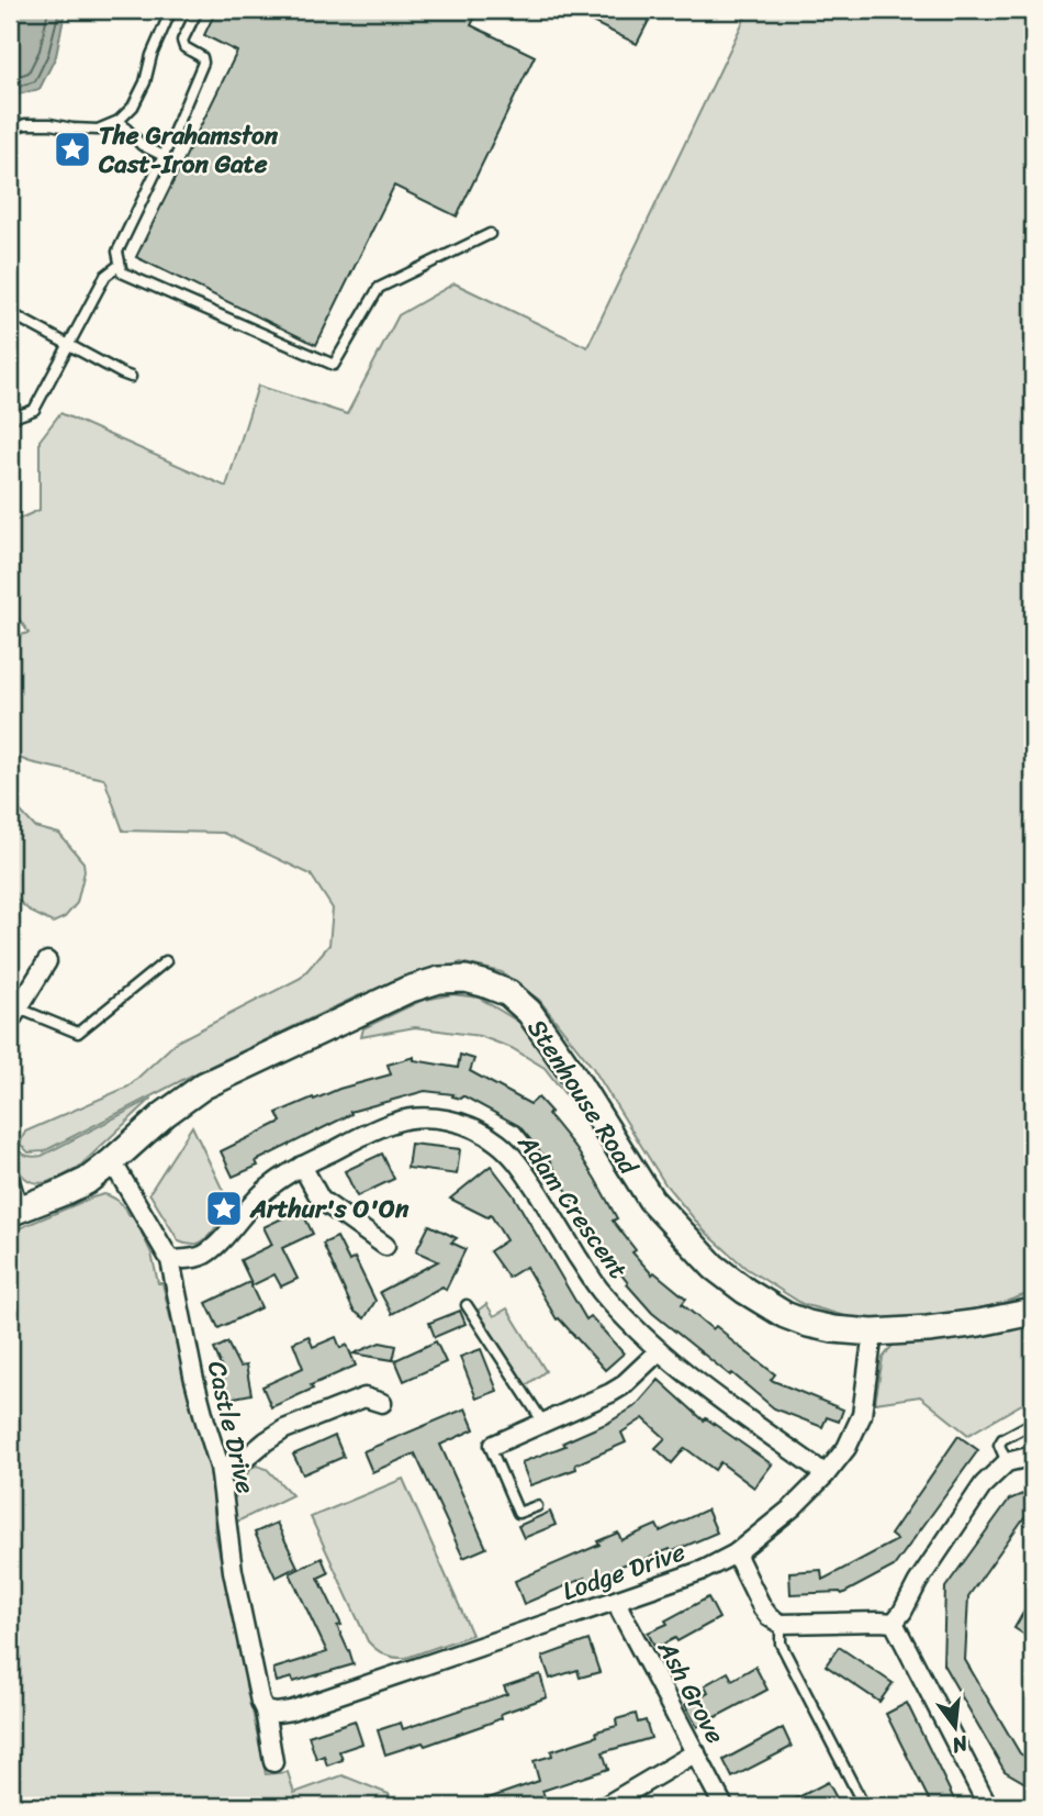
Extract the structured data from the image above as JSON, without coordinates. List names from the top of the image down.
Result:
{
  "streets": {
    "street": [
      "Stenhouse Road",
      "Adam Crescent",
      "Castle Drive",
      "Lodge Drive",
      "Ash Grove"
    ]
  },
  "crossings": [
    ["Stenhouse Road", "Castle Drive"],
    ["Stenhouse Road", "Lodge Drive"],
    ["Adam Crescent", "Castle Drive"],
    ["Adam Crescent", "Lodge Drive"],
    ["Castle Drive", "Lodge Drive"],
    ["Lodge Drive", "Ash Grove"]
  ],
  "places": {
    "place": ["The Grahamston Cast-Iron Gate", "Arthur's O'On"]
  },
  "north": "bottom"
}
